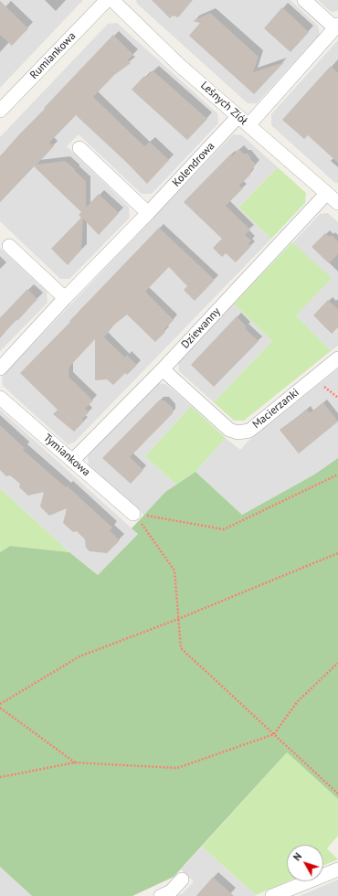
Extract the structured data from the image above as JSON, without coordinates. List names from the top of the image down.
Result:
{
  "streets": {
    "street": [
      "Rumiankowa",
      "Leśnych Ziół",
      "Kolendrowa",
      "Dziewanny",
      "Macierzanki",
      "Tymiankowa"
    ]
  },
  "crossings": [
    ["Leśnych Ziół", "Kolendrowa"],
    ["Leśnych Ziół", "Dziewanny"],
    ["Dziewanny", "Macierzanki"],
    ["Dziewanny", "Tymiankowa"]
  ],
  "north": "top left"
}
